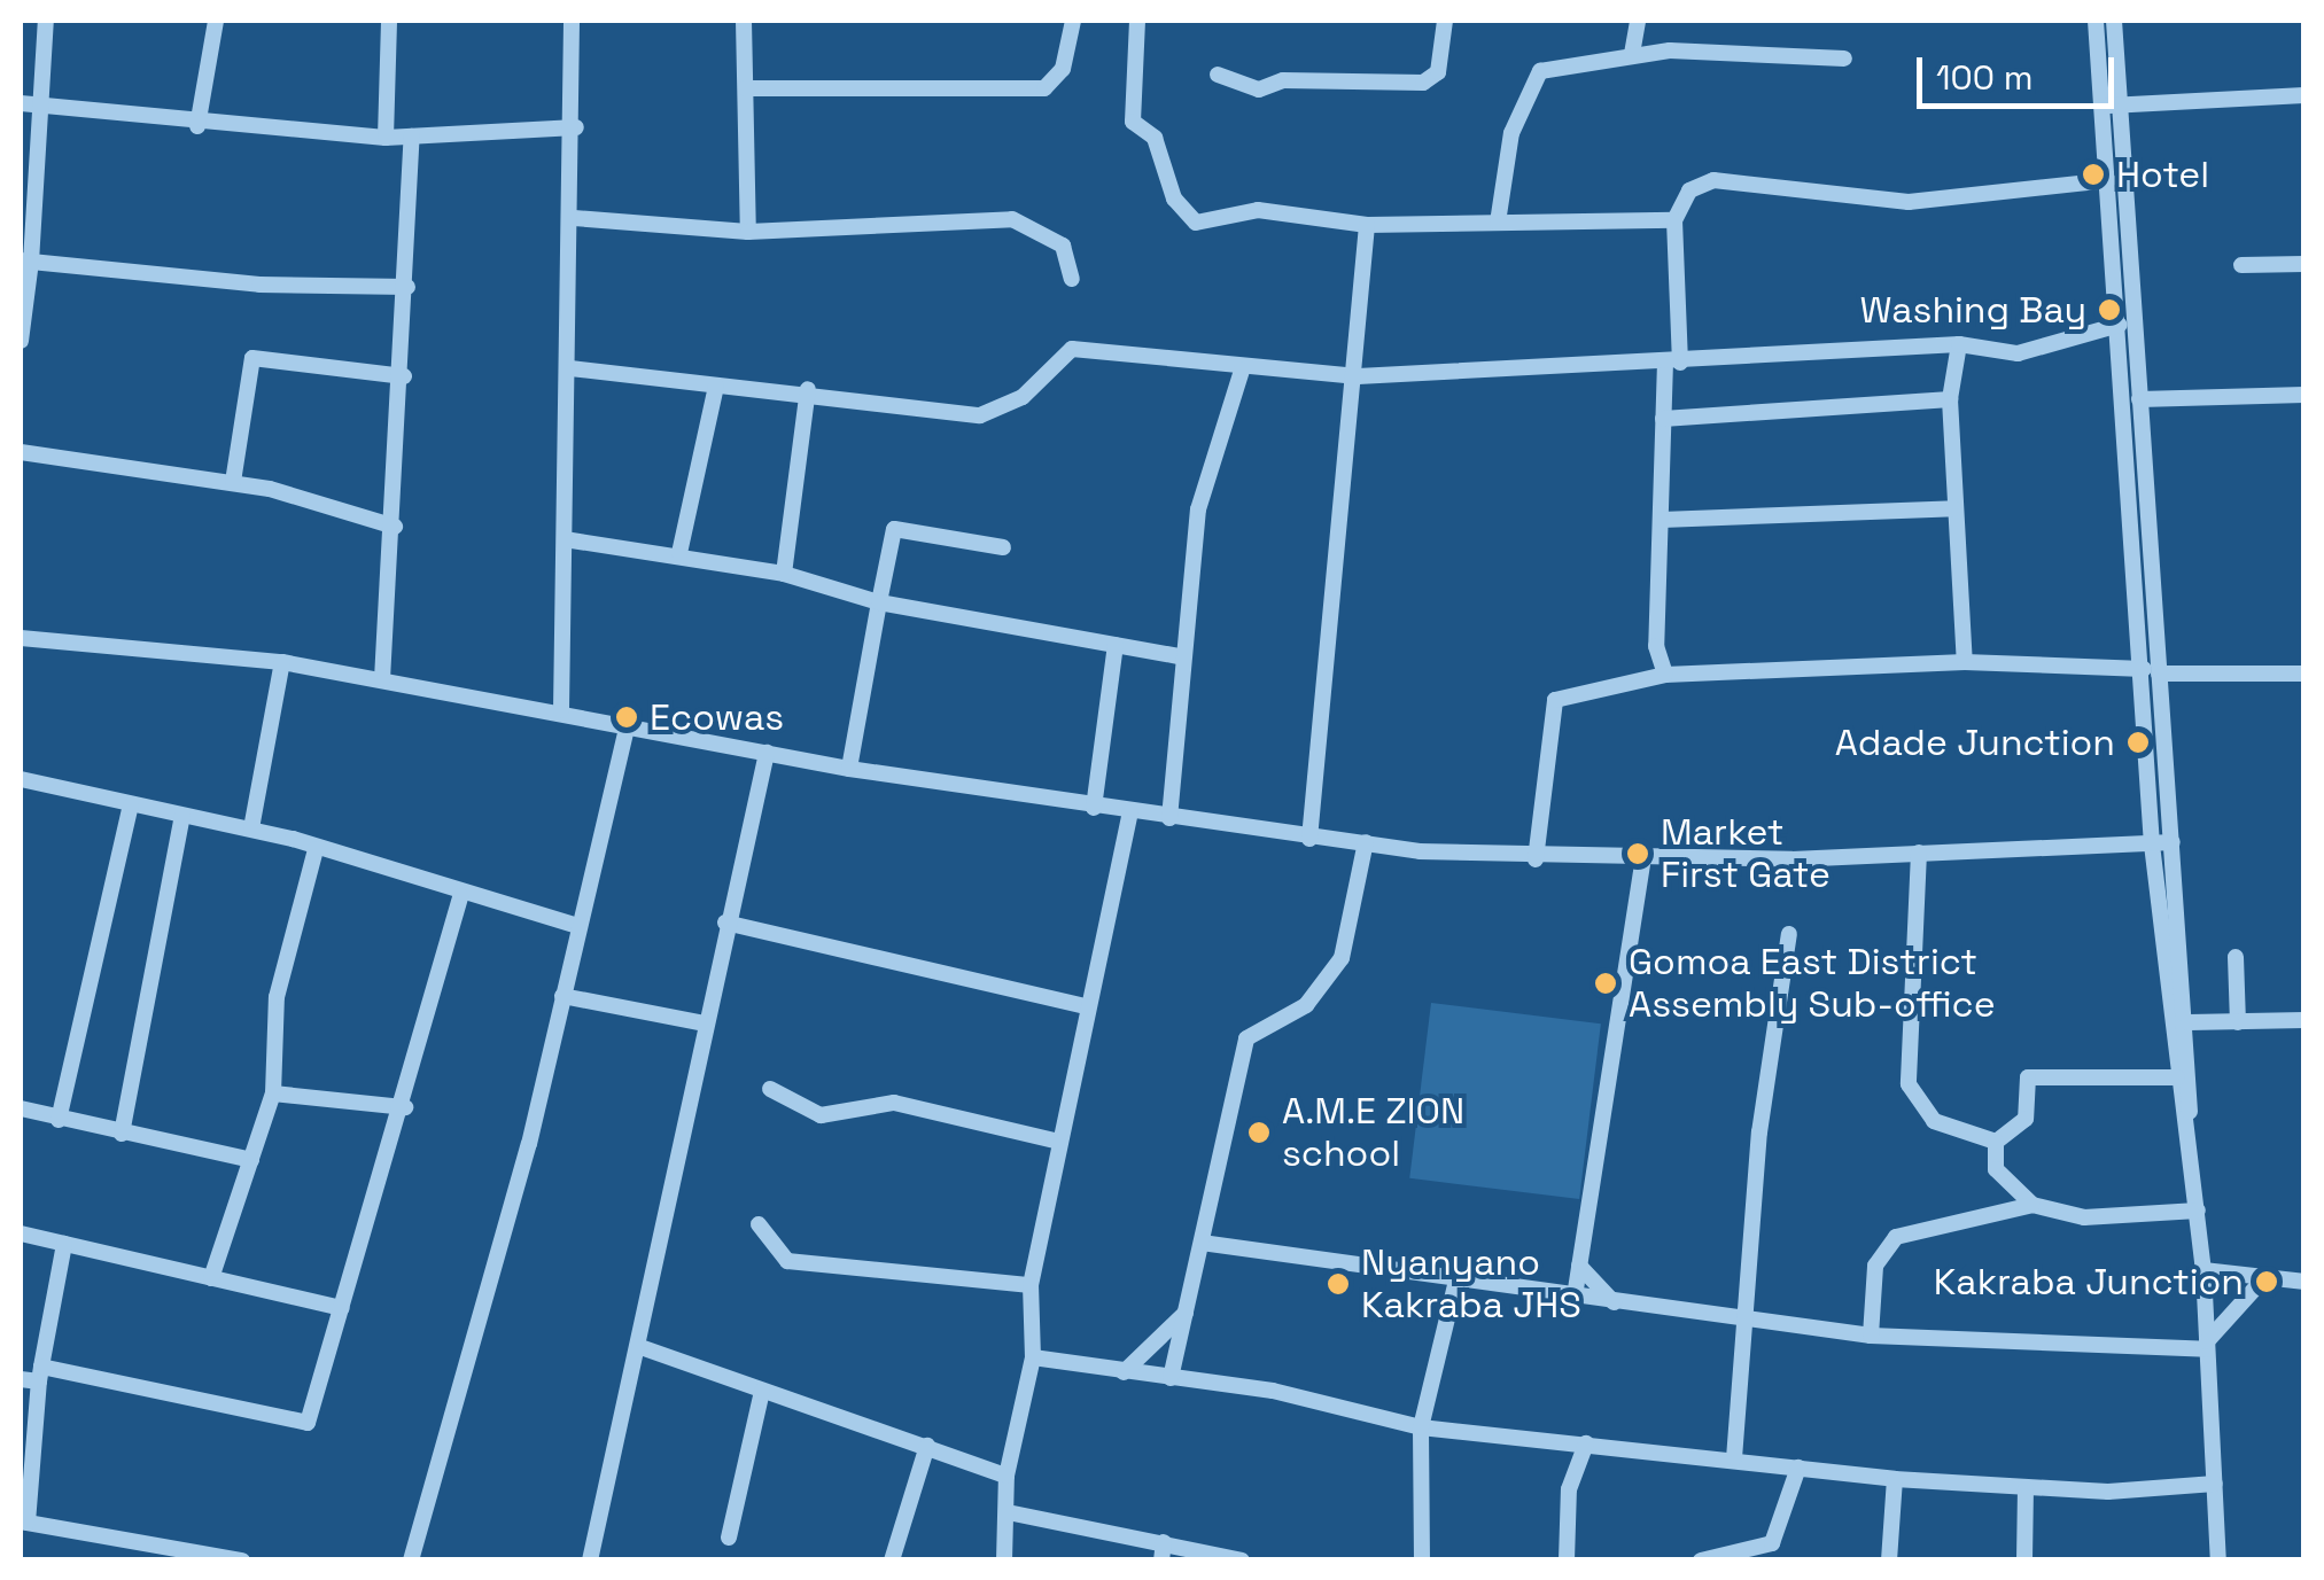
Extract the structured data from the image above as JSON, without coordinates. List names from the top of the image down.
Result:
{
  "places": [
    "Hotel",
    "Washing Bay",
    "Ecowas",
    "Adade Junction",
    "Market First Gate",
    "Gomoa East District Assembly Sub-office",
    "A.M.E ZION school",
    "Kakraba Junction",
    "Nyanyano Kakraba JHS"
  ],
  "scale_bar": "100 m"
}
